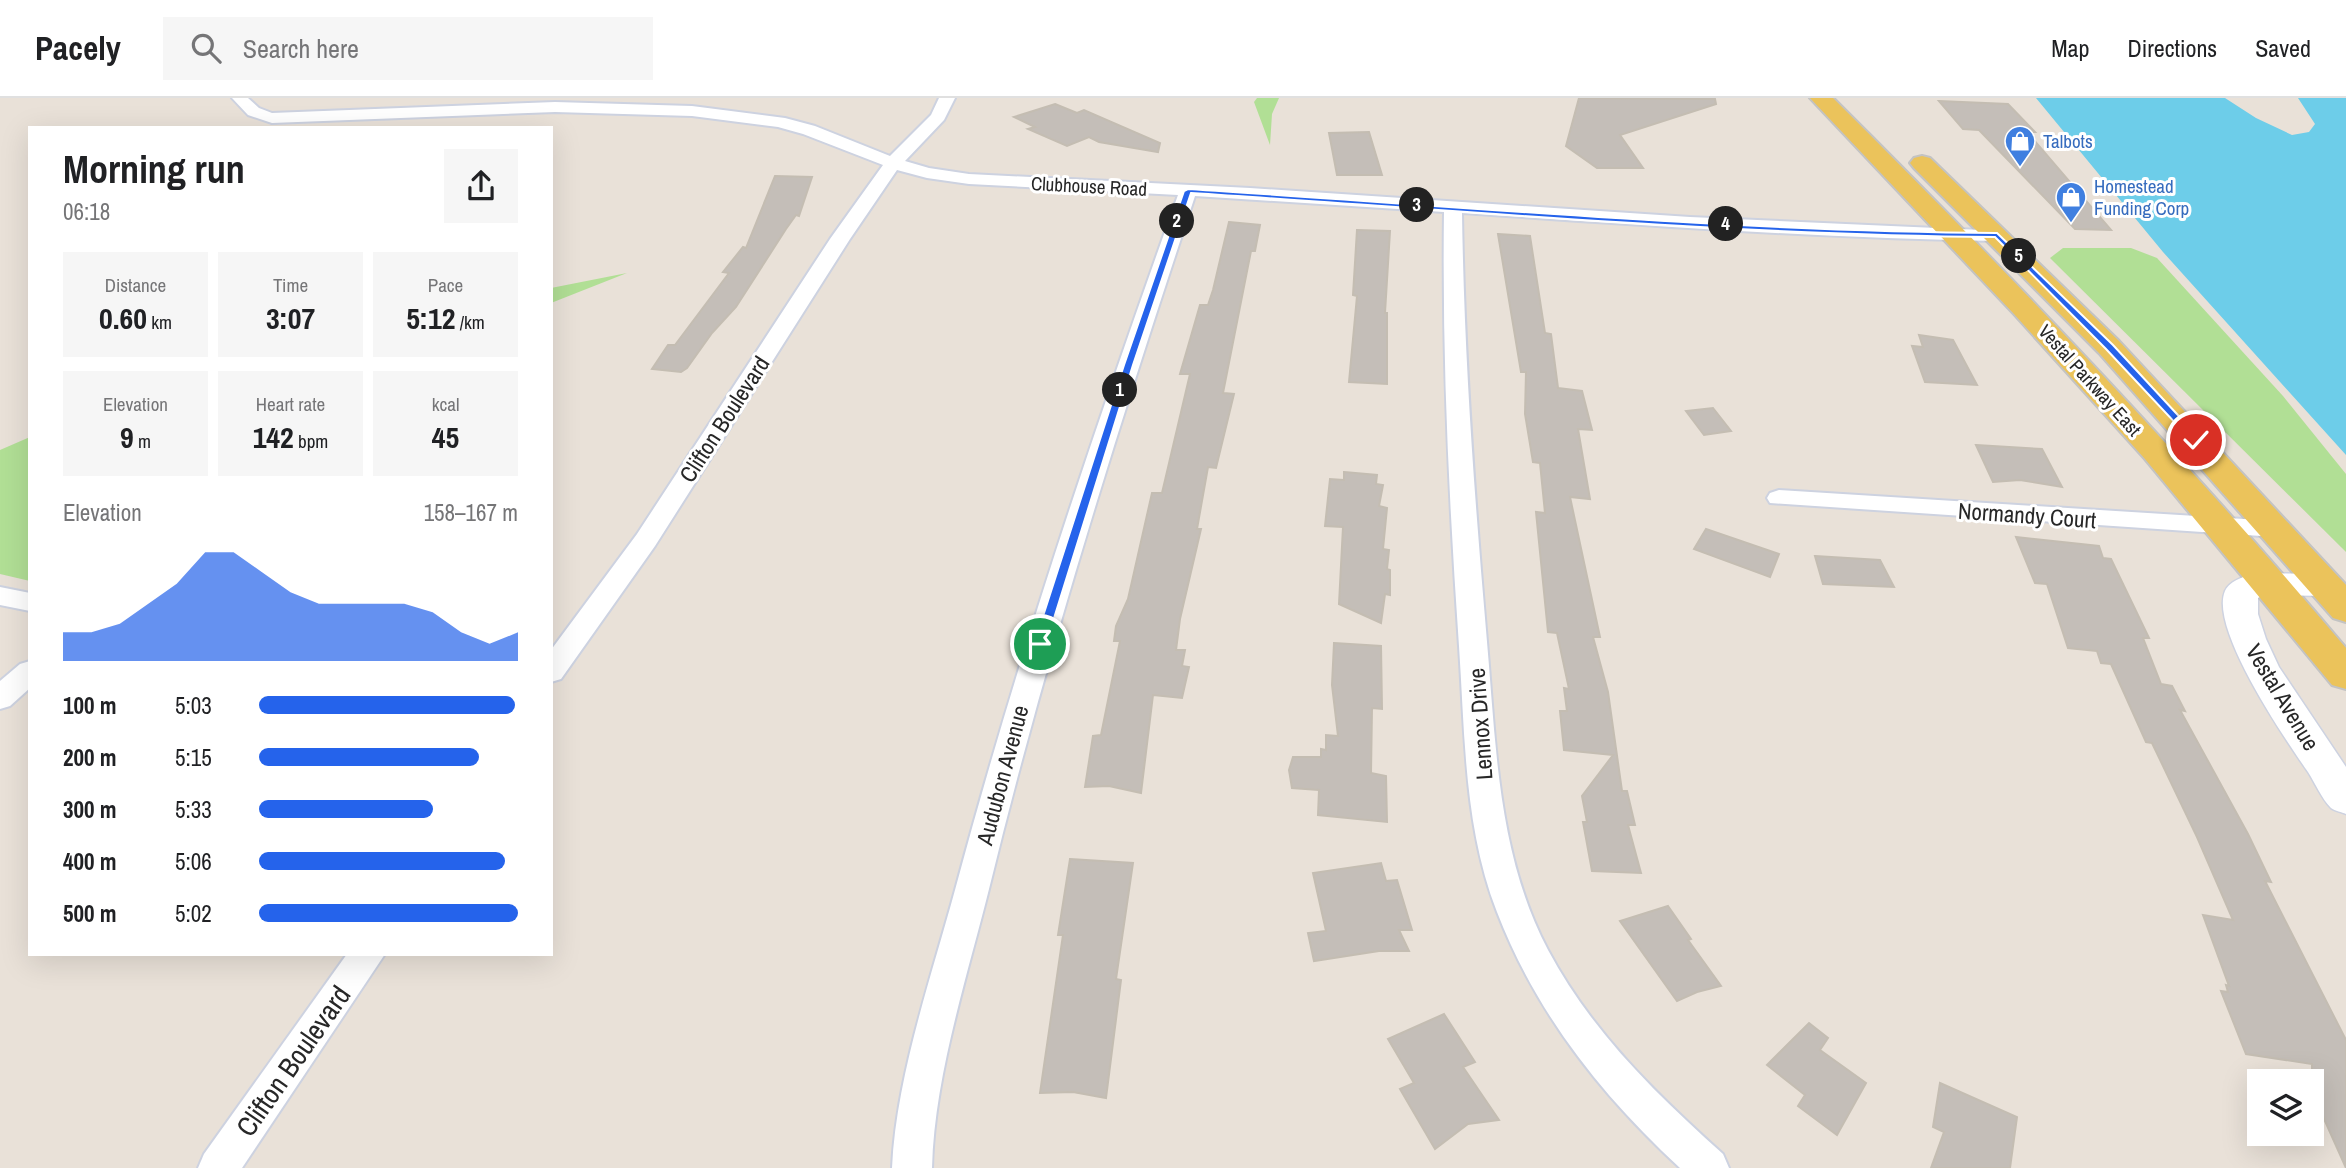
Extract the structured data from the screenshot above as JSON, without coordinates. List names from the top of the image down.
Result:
{
  "streets": {
    "main road": ["Vestal Parkway East"],
    "street": [
      "Clubhouse Road",
      "Clifton Boulevard",
      "Normandy Court",
      "Vestal Avenue",
      "Lennox Drive",
      "Audubon Avenue"
    ]
  },
  "crossings": [
    ["Clubhouse Road", "Vestal Parkway East"],
    ["Clubhouse Road", "Clifton Boulevard"],
    ["Clubhouse Road", "Lennox Drive"],
    ["Clubhouse Road", "Audubon Avenue"],
    ["Vestal Parkway East", "Normandy Court"],
    ["Vestal Parkway East", "Vestal Avenue"]
  ],
  "places": {
    "shop": ["Talbots", "Homestead Funding Corp"]
  },
  "page": {
    "header": "Pacely",
    "search": "Search here",
    "nav": ["Map", "Directions", "Saved"],
    "heading": ["Morning run", "06:18"],
    "pins": [
      "3",
      "2",
      "4",
      "5",
      "1"
    ],
    "stats": [
      ["Distance", "0.60 km"],
      ["Time", "3:07"],
      ["Pace", "5:12 /km"],
      ["Elevation", "9 m"],
      ["Heart rate", "142 bpm"],
      ["kcal", "45"]
    ],
    "chart": ["Elevation", "158–167 m"],
    "list": [
      {
        "name": "100 m",
        "note": "5:03"
      },
      {
        "name": "200 m",
        "note": "5:15"
      },
      {
        "name": "300 m",
        "note": "5:33"
      },
      {
        "name": "400 m",
        "note": "5:06"
      },
      {
        "name": "500 m",
        "note": "5:02"
      }
    ]
  }
}
